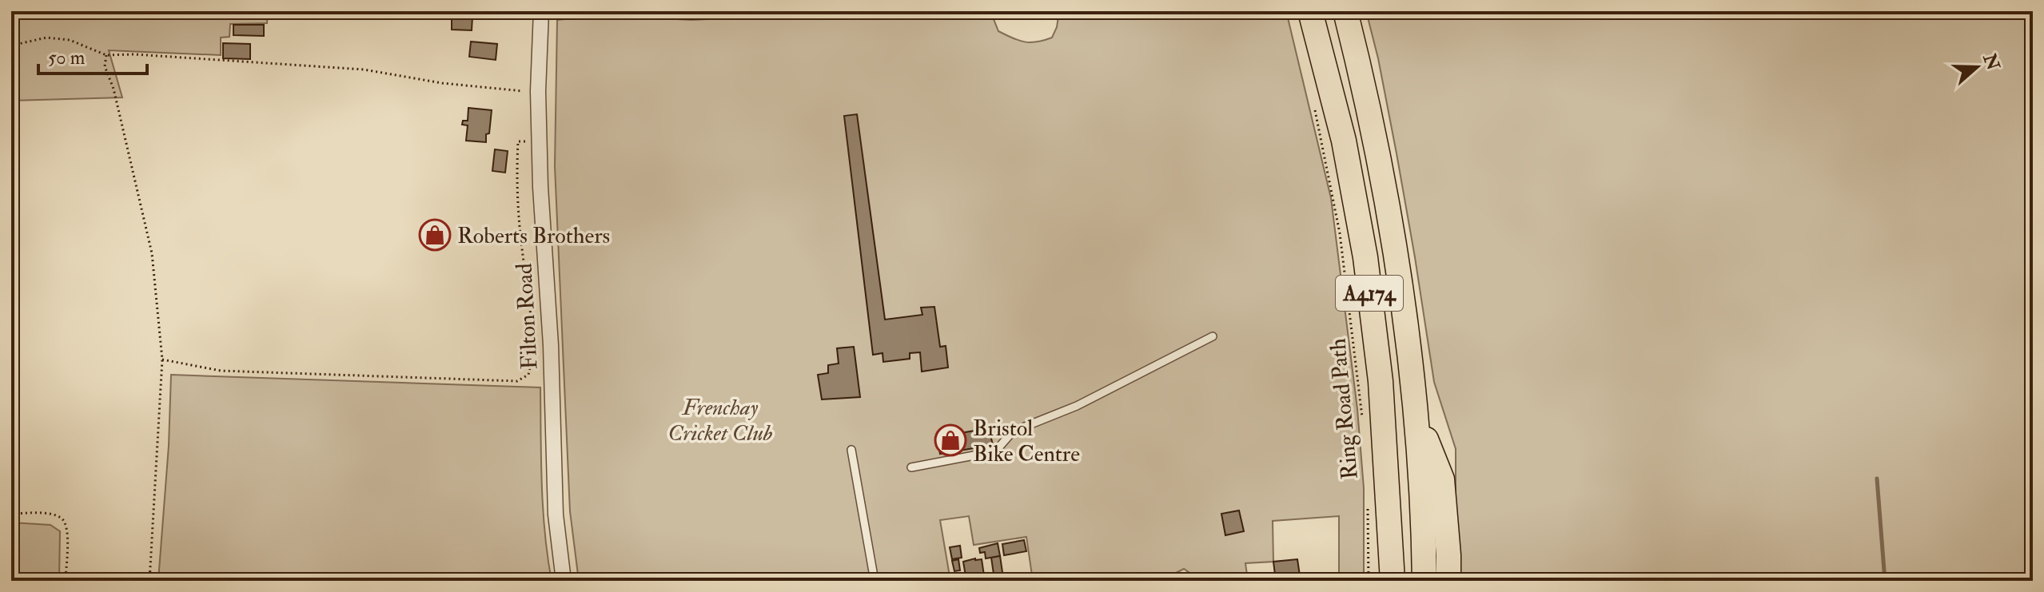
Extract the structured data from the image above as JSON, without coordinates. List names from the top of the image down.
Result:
{
  "streets": {
    "main road": ["A4174"],
    "street": ["Filton Road"],
    "path": ["Ring Road Path"]
  },
  "parks": ["Frenchay Cricket Club"],
  "places": {
    "shop": ["Roberts Brothers", "Bristol Bike Centre"]
  },
  "scale_bar": "50 m",
  "north": "right"
}
